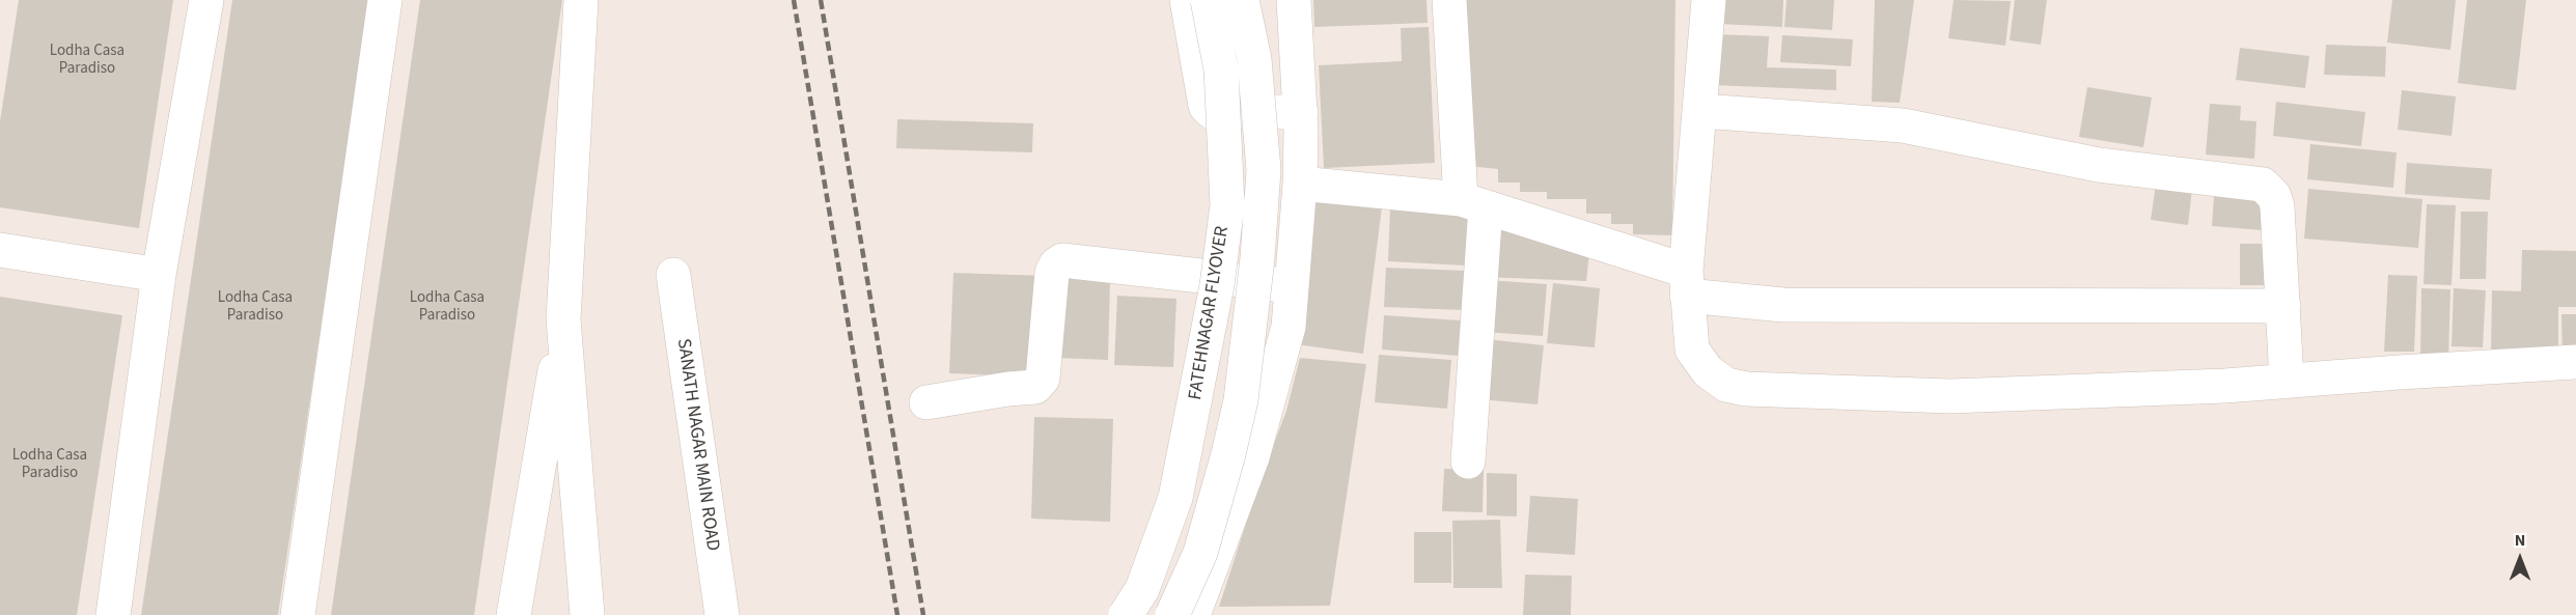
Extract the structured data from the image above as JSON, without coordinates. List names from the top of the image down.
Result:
{
  "streets": {
    "street": ["FATEHNAGAR FLYOVER", "SANATH NAGAR MAIN ROAD"]
  },
  "house_numbers": [
    "Lodha Casa Paradiso",
    "Lodha Casa Paradiso",
    "Lodha Casa Paradiso",
    "Lodha Casa Paradiso"
  ],
  "north": "top"
}
